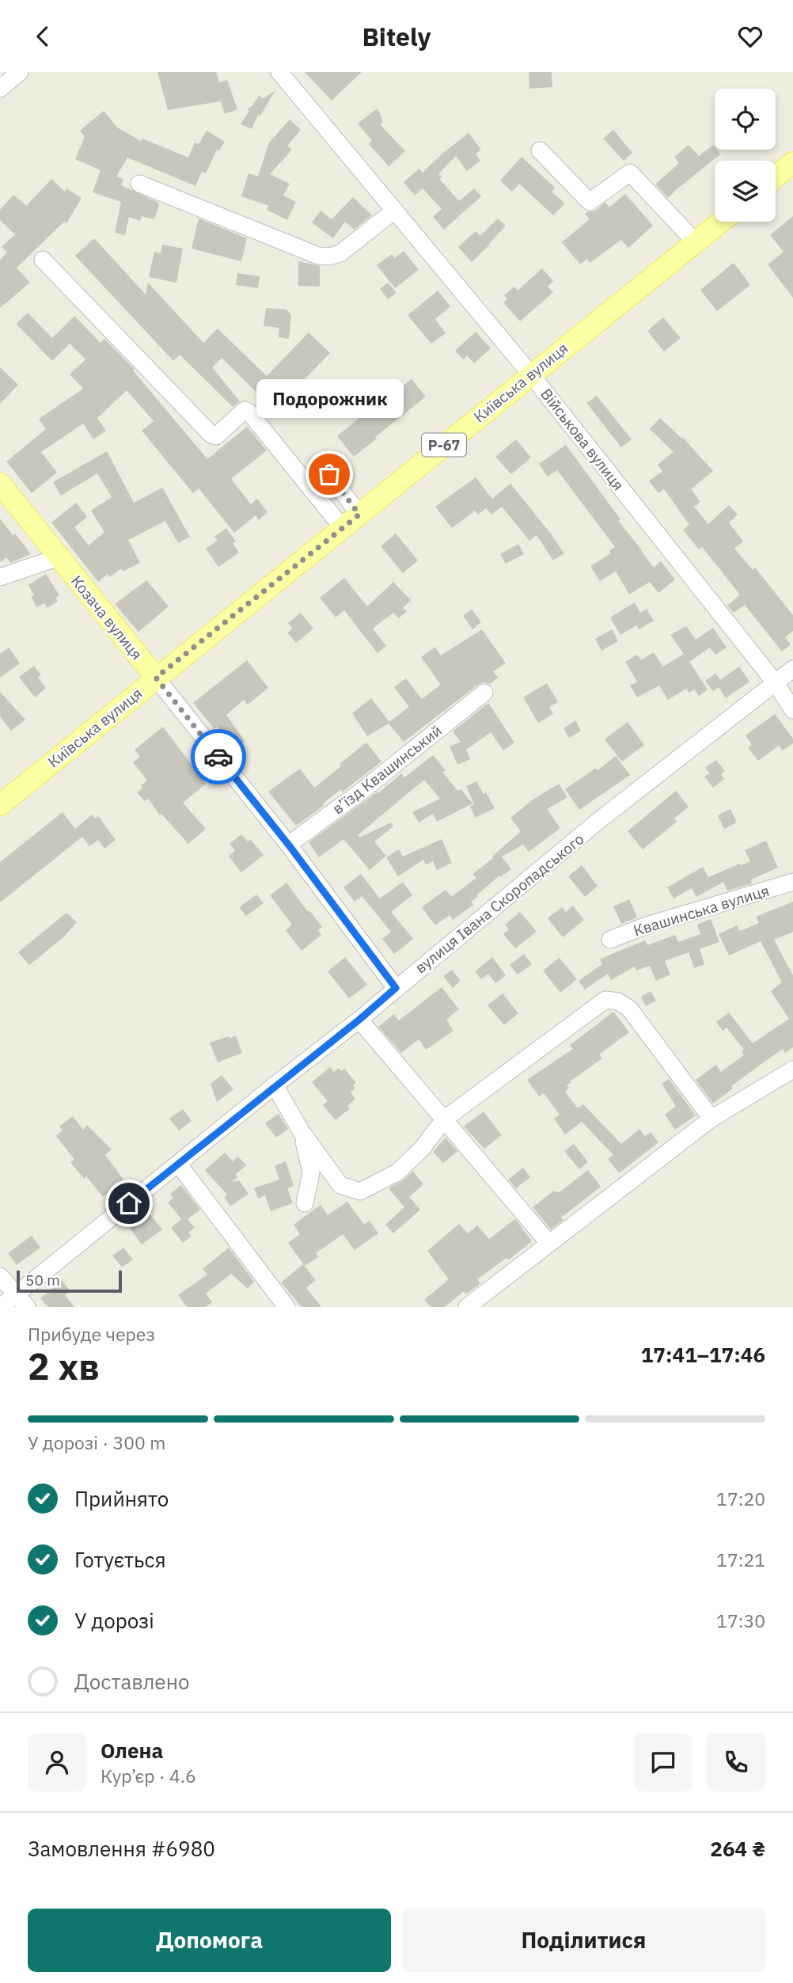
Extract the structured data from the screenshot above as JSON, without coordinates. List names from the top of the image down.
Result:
{
  "streets": {
    "main road": ["Київська вулиця", "Р-67", "Козача вулиця"],
    "street": [
      "Військова вулиця",
      "в’їзд Квашинський",
      "вулиця Івана Скоропадського",
      "Квашинська вулиця"
    ]
  },
  "crossings": [
    ["Київська вулиця", "Військова вулиця"],
    ["Київська вулиця", "Козача вулиця"],
    ["Військова вулиця", "вулиця Івана Скоропадського"],
    ["Козача вулиця", "в’їзд Квашинський"],
    ["Козача вулиця", "вулиця Івана Скоропадського"]
  ],
  "places": ["Подорожник"],
  "scale_bar": "50 m",
  "page": {
    "header": "Bitely",
    "bubble": "Подорожник",
    "scale": "50 m",
    "heading": ["2 хв", "Прибуде через", "17:41–17:46"],
    "panel": [
      "Олена",
      "Кур’єр · 4.6",
      "Замовлення #6980",
      "264 ₴"
    ],
    "bar": "У дорозі · 300 m",
    "list": [
      ["Прийнято", "17:20"],
      ["Готується", "17:21"],
      ["У дорозі", "17:30"],
      "Доставлено"
    ],
    "buttons": ["Допомога", "Поділитися"]
  }
}
